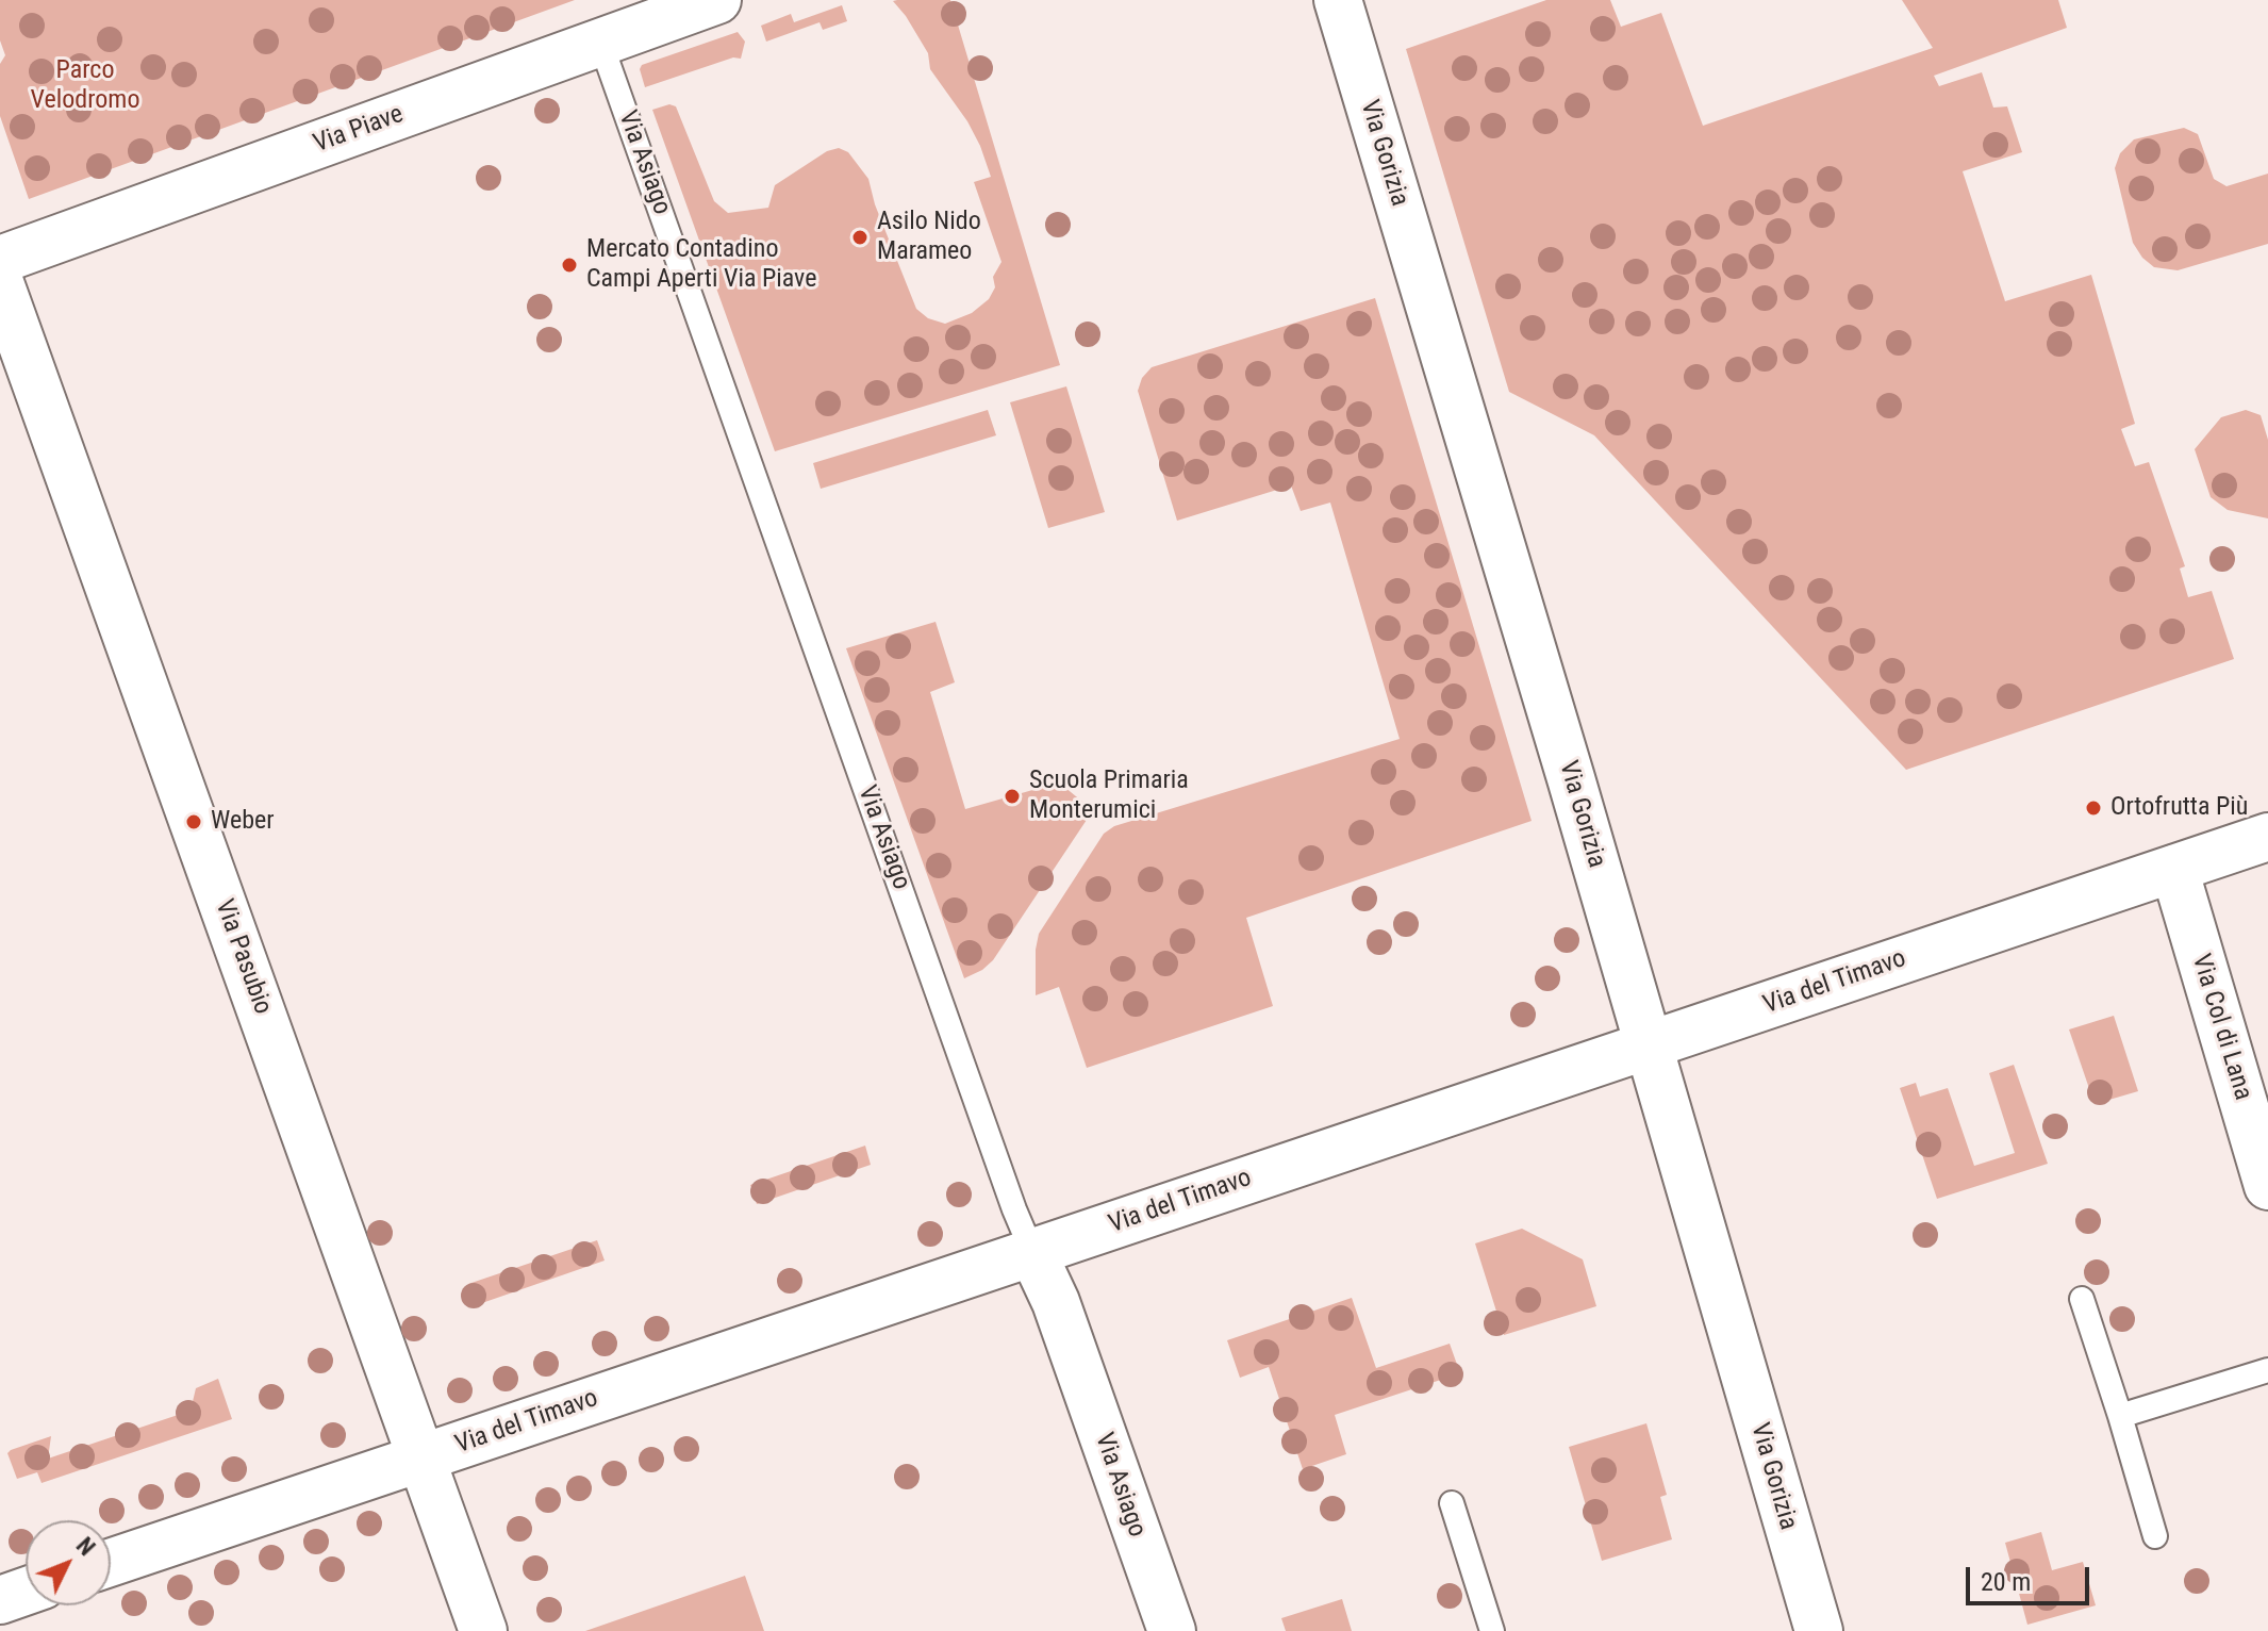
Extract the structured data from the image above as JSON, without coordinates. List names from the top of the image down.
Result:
{
  "streets": {
    "street": [
      "Via Piave",
      "Via Gorizia",
      "Via Asiago",
      "Via Pasubio",
      "Via del Timavo",
      "Via Col di Lana"
    ]
  },
  "crossings": [
    ["Via Piave", "Via Asiago"],
    ["Via Gorizia", "Via del Timavo"],
    ["Via Asiago", "Via del Timavo"],
    ["Via Pasubio", "Via del Timavo"],
    ["Via del Timavo", "Via Col di Lana"]
  ],
  "parks": ["Parco Velodromo"],
  "places": [
    "Asilo Nido Marameo",
    "Mercato Contadino Campi Aperti Via Piave",
    "Scuola Primaria Monterumici",
    "Ortofrutta Più",
    "Weber"
  ],
  "scale_bar": "20 m",
  "north": "top right"
}
